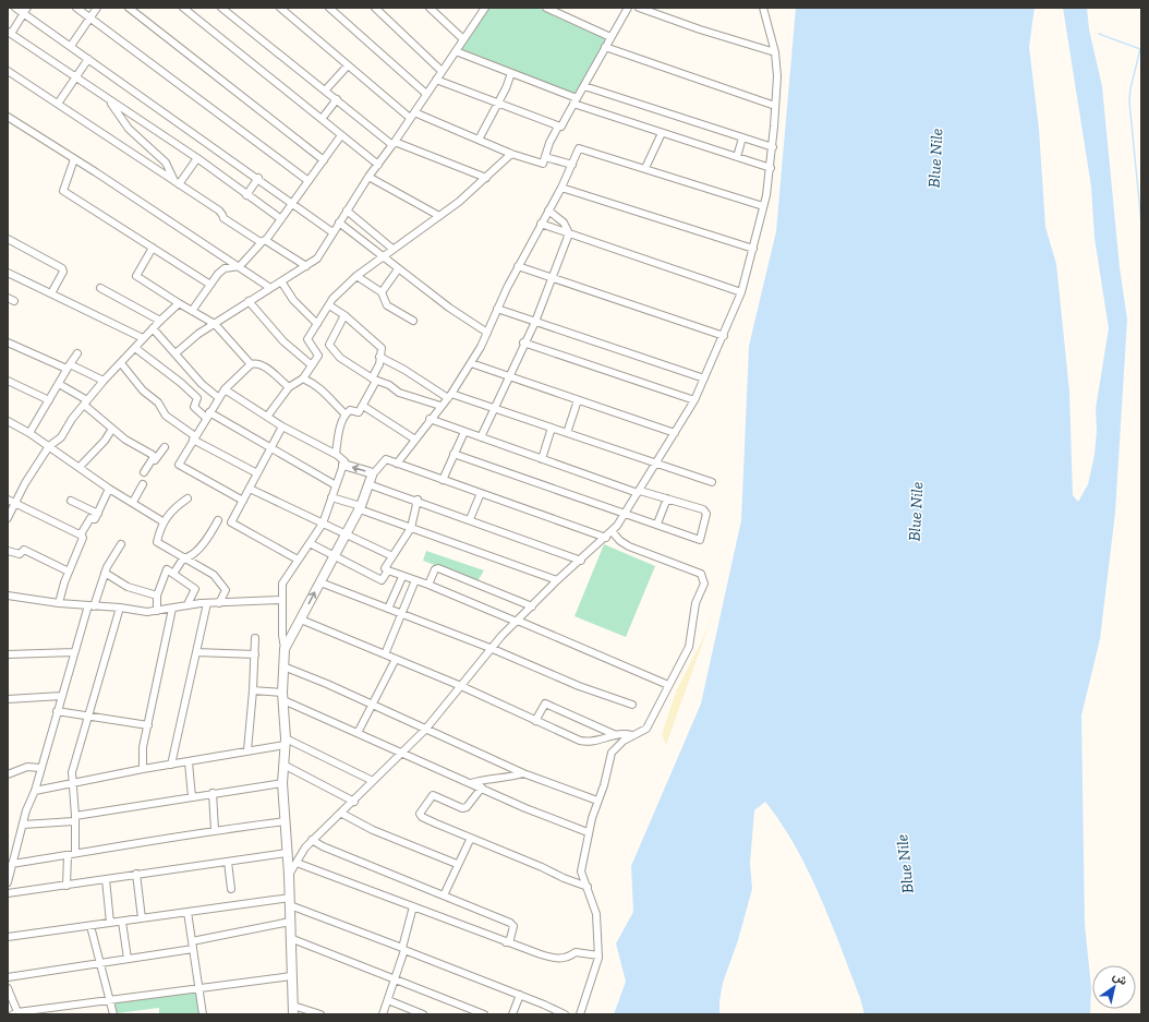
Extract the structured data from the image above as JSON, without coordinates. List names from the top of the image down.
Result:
{
  "water": ["Blue Nile"],
  "north": "top right"
}
